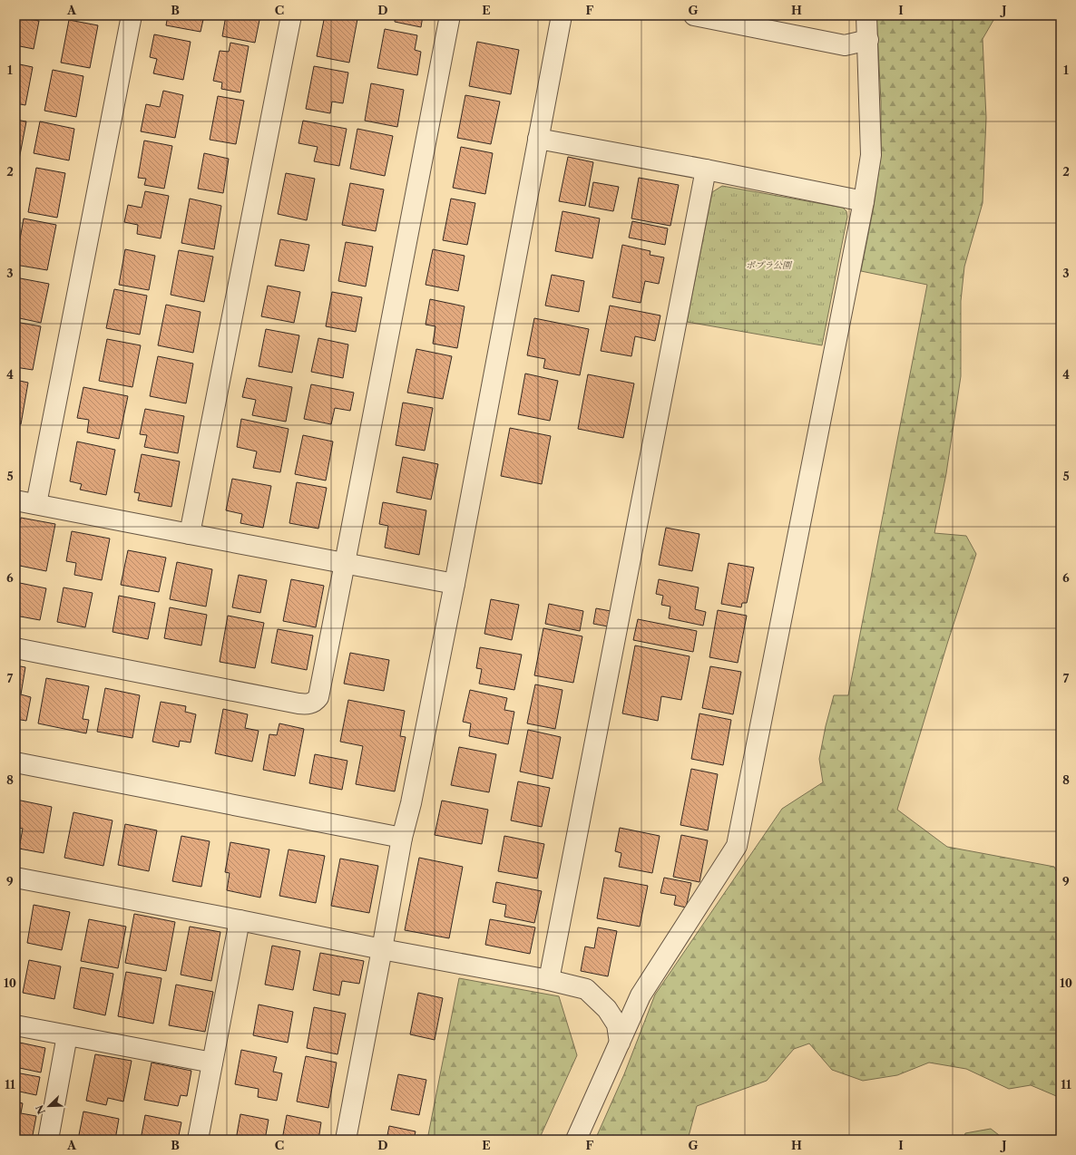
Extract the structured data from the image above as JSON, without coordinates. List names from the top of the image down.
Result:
{
  "parks": ["ポプラ公園"],
  "north": "bottom left",
  "grid": {
    "columns": [
      "A",
      "B",
      "C",
      "D",
      "E",
      "F",
      "G",
      "H",
      "I",
      "J"
    ],
    "rows": [
      "1",
      "2",
      "3",
      "4",
      "5",
      "6",
      "7",
      "8",
      "9",
      "10",
      "11"
    ]
  }
}
